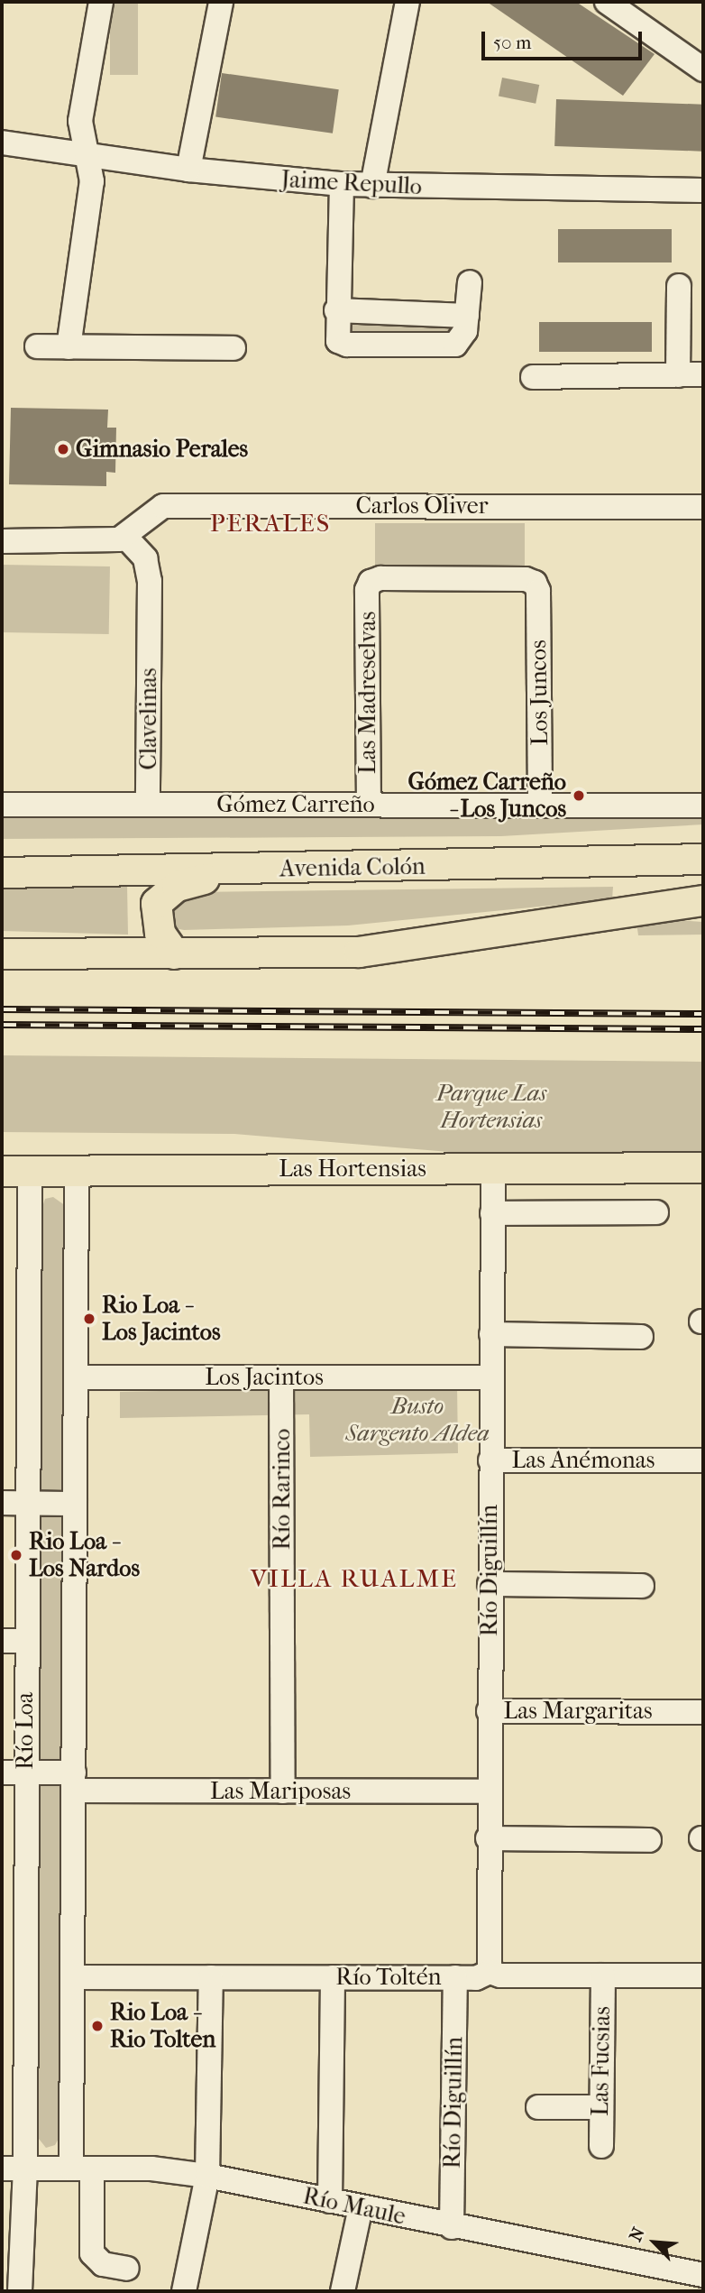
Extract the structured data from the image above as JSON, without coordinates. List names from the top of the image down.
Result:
{
  "streets": {
    "main road": ["Avenida Colón", "Las Hortensias"],
    "street": [
      "Jaime Repullo",
      "Carlos Oliver",
      "Las Madreselvas",
      "Los Juncos",
      "Clavelinas",
      "Gómez Carreño",
      "Los Jacintos",
      "Las Anémonas",
      "Río Rarinco",
      "Río Diguillín",
      "Las Margaritas",
      "Río Loa",
      "Las Mariposas",
      "Río Toltén",
      "Las Fucsias",
      "Río Maule"
    ]
  },
  "crossings": [
    ["Carlos Oliver", "Clavelinas"],
    ["Las Madreselvas", "Los Juncos"],
    ["Las Madreselvas", "Gómez Carreño"],
    ["Los Juncos", "Gómez Carreño"],
    ["Clavelinas", "Gómez Carreño"],
    ["Las Hortensias", "Río Diguillín"],
    ["Las Hortensias", "Río Loa"],
    ["Los Jacintos", "Río Rarinco"],
    ["Los Jacintos", "Río Diguillín"],
    ["Los Jacintos", "Río Loa"],
    ["Las Anémonas", "Río Diguillín"],
    ["Río Rarinco", "Las Mariposas"],
    ["Río Diguillín", "Las Margaritas"],
    ["Río Diguillín", "Las Mariposas"],
    ["Río Diguillín", "Río Toltén"],
    ["Río Diguillín", "Río Maule"],
    ["Río Loa", "Las Mariposas"],
    ["Río Loa", "Río Toltén"],
    ["Río Loa", "Río Maule"],
    ["Río Toltén", "Las Fucsias"]
  ],
  "districts": ["PERALES", "VILLA RUALME"],
  "parks": ["Parque Las Hortensias", "Busto Sargento Aldea"],
  "places": [
    "Gimnasio Perales",
    "Gómez Carreño - Los Juncos",
    "Rio Loa - Los Jacintos",
    "Rio Loa - Los Nardos",
    "Rio Loa - Rio Tolten"
  ],
  "scale_bar": "50 m",
  "north": "top left"
}
